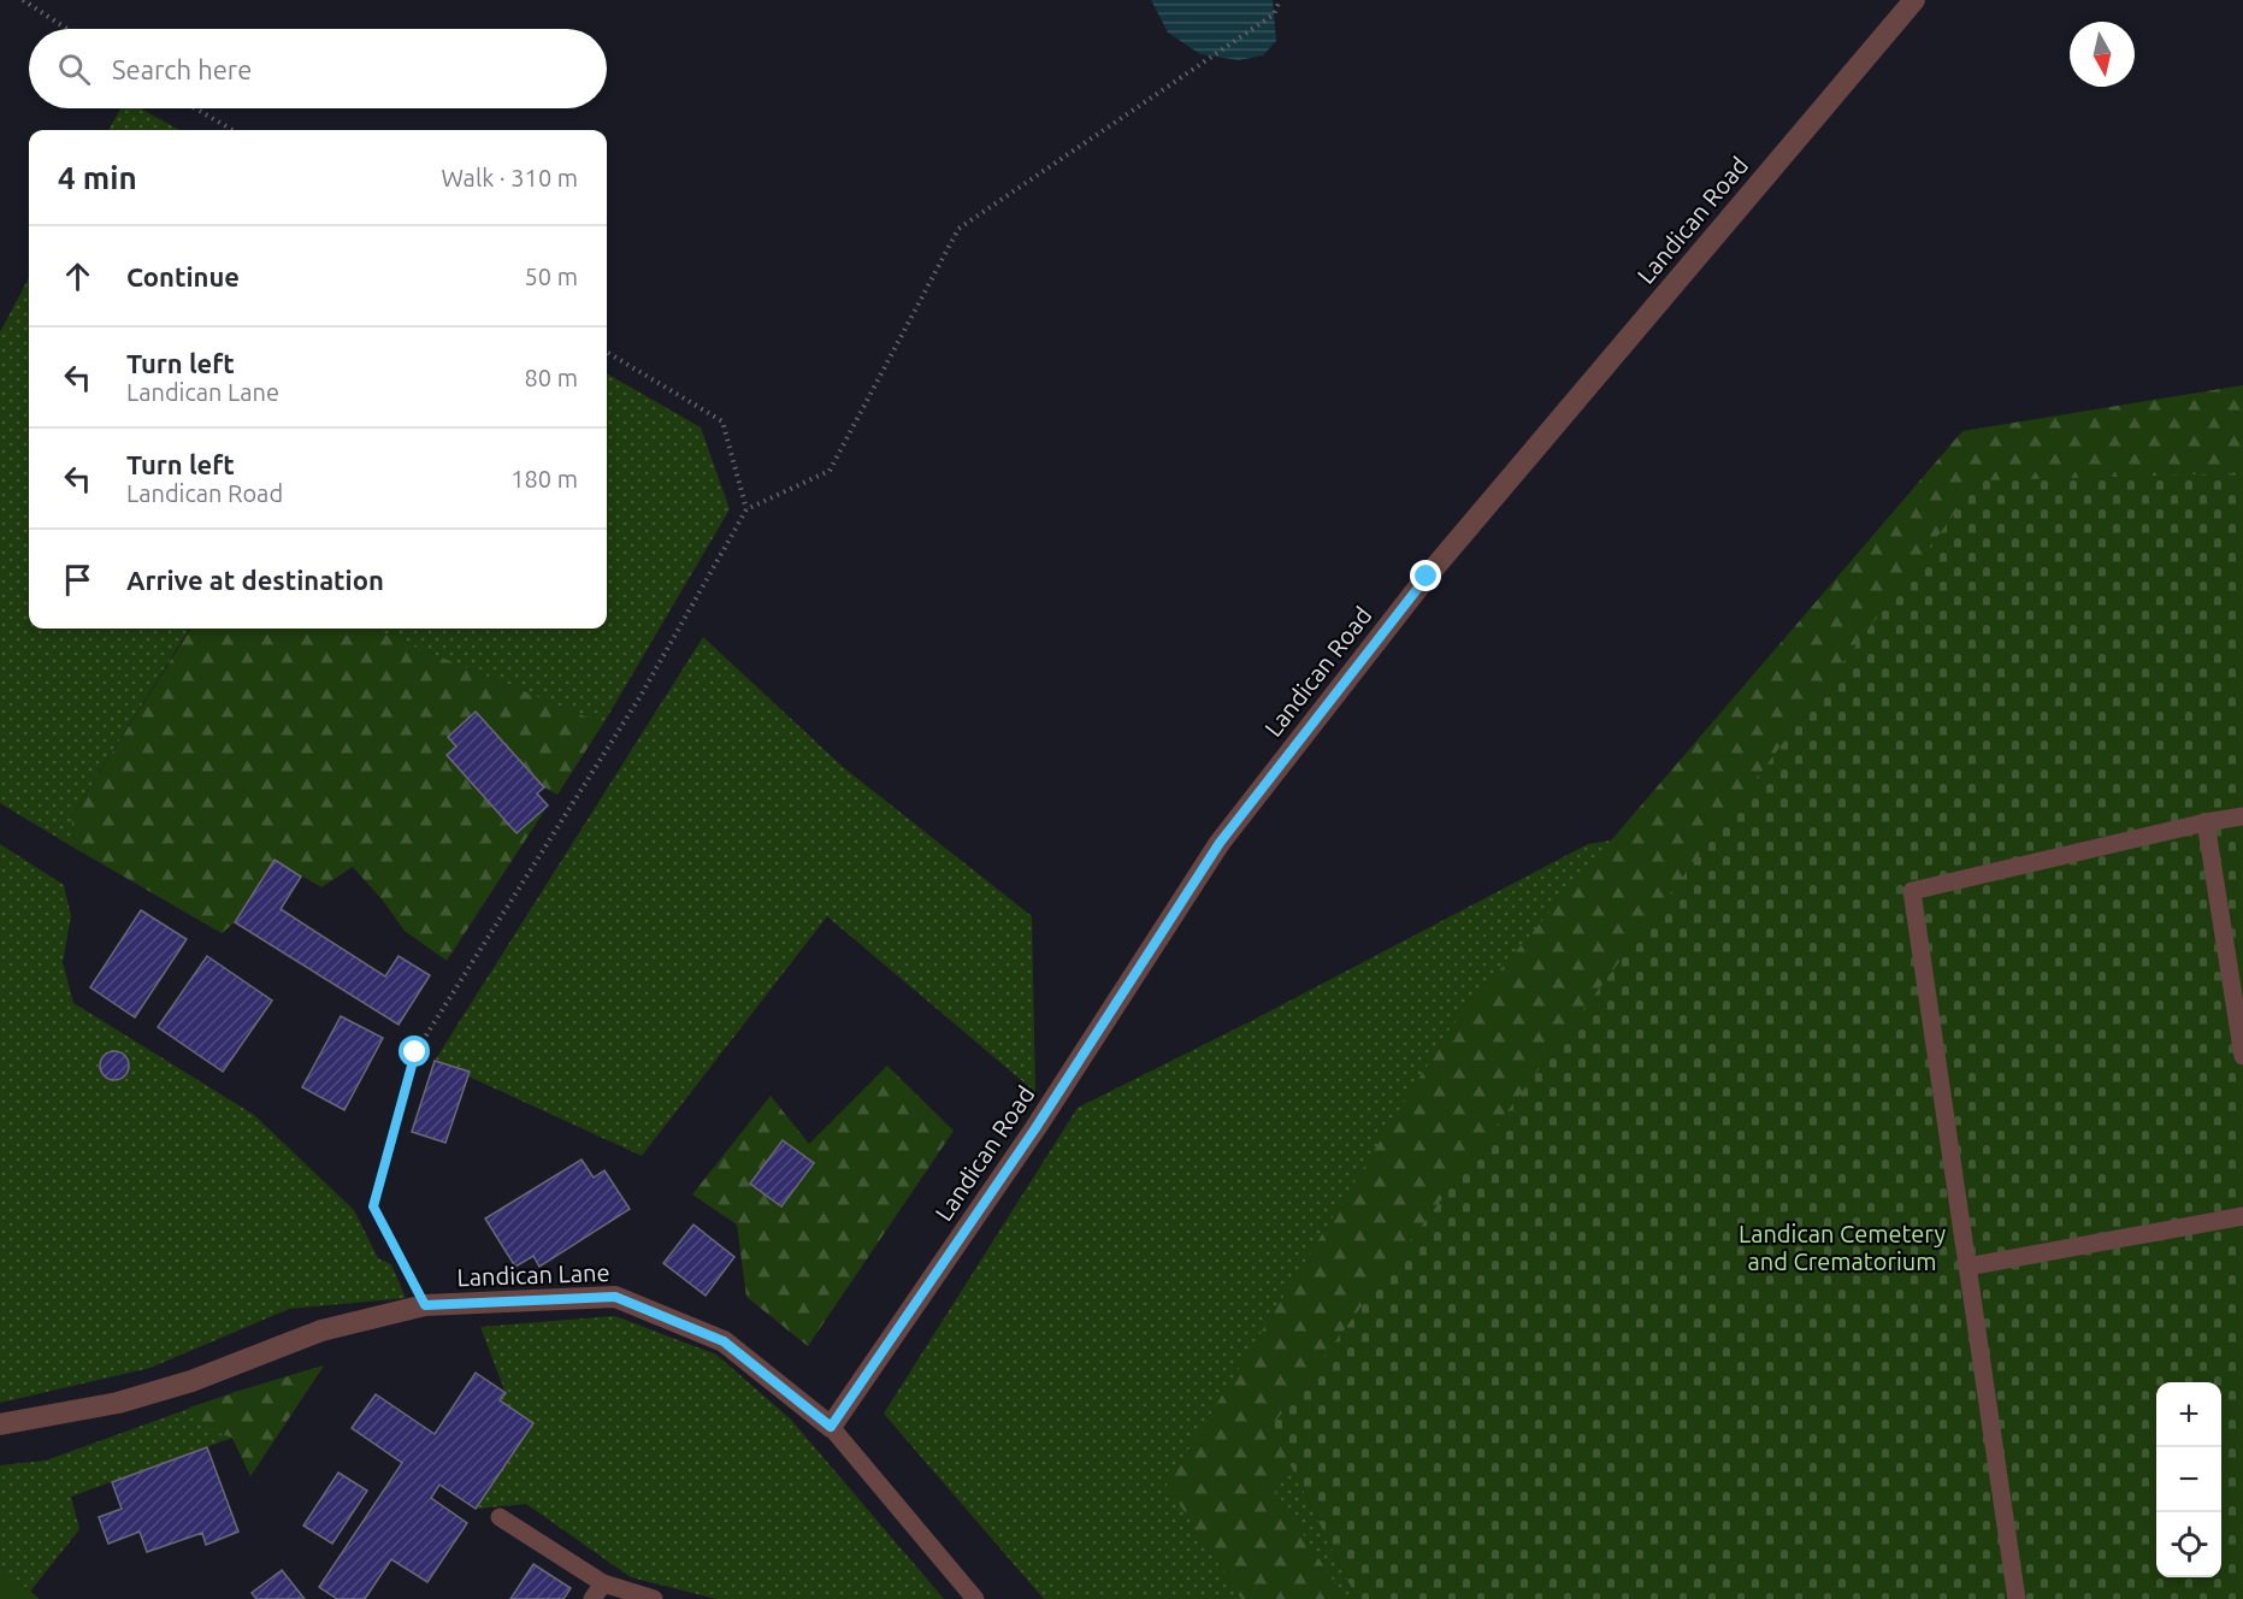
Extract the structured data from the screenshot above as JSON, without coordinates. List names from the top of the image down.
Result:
{
  "streets": {
    "street": ["Landican Road", "Landican Lane"]
  },
  "crossings": [
    ["Landican Road", "Landican Lane"]
  ],
  "parks": ["Landican Cemetery and Crematorium"],
  "north": "bottom",
  "page": {
    "search": "Search here",
    "heading": ["4 min", "Walk · 310 m"],
    "list": [
      ["Continue", "50 m"],
      ["Turn left", "Landican Lane", "80 m"],
      ["Turn left", "Landican Road", "180 m"],
      "Arrive at destination"
    ],
    "map_buttons": ["+", "−"]
  }
}
